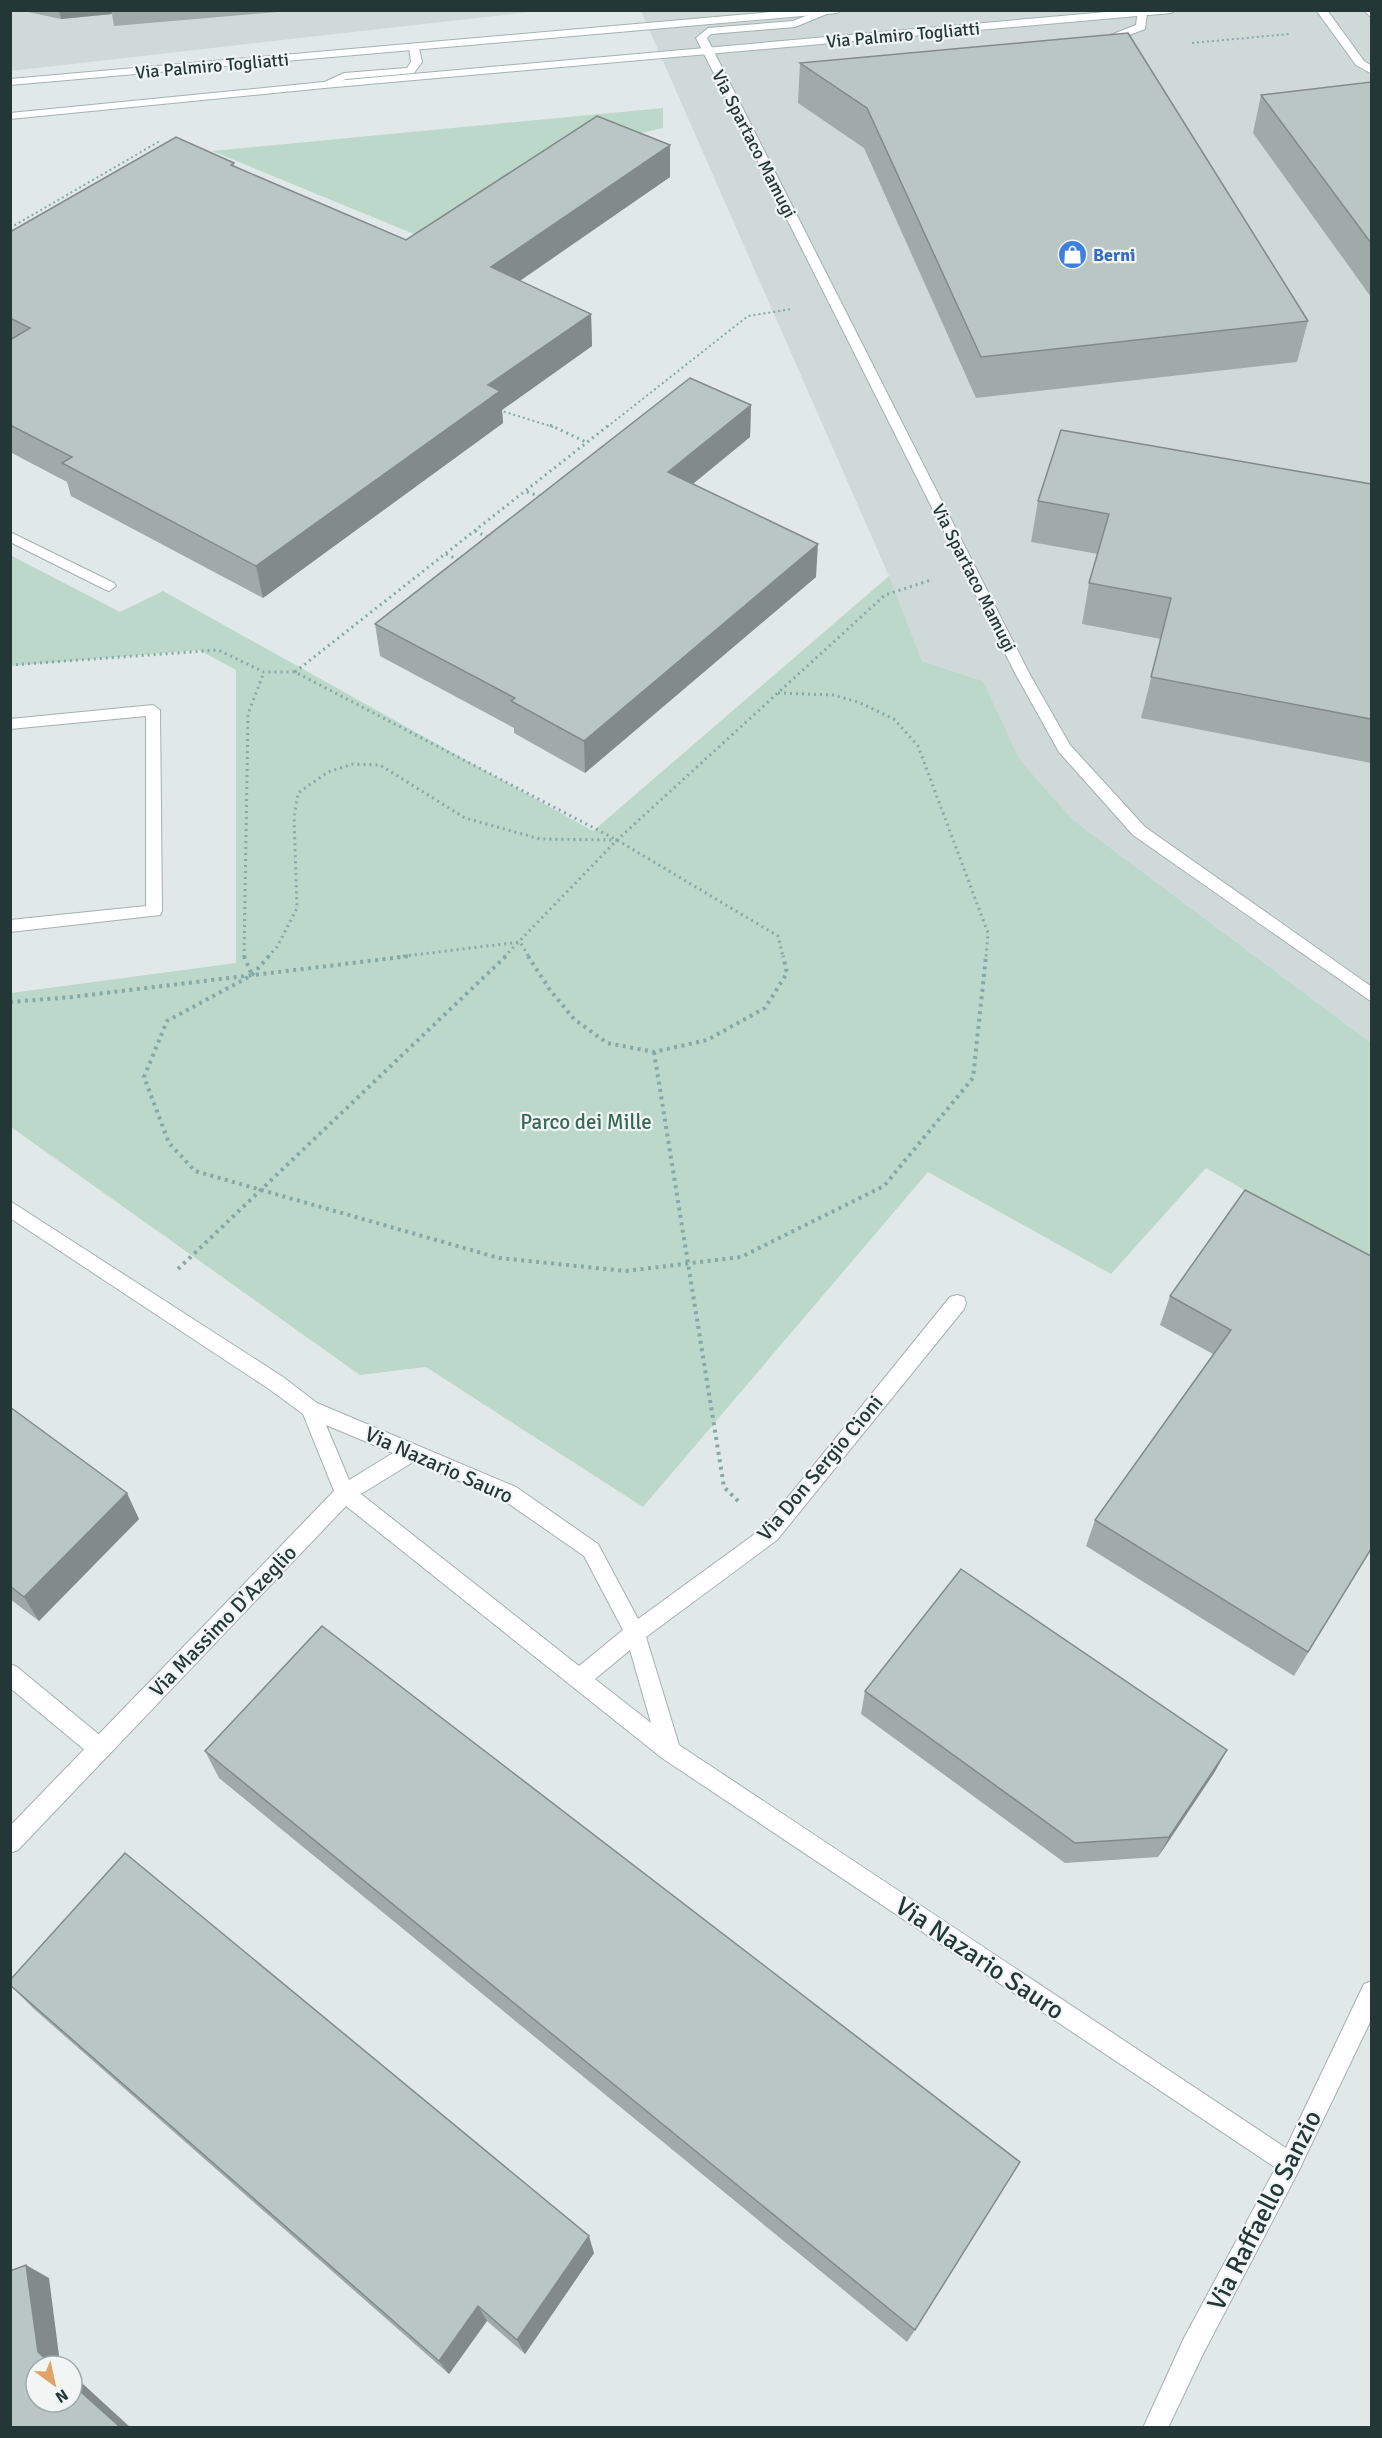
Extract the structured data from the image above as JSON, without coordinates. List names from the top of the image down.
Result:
{
  "streets": {
    "street": [
      "Via Palmiro Togliatti",
      "Via Spartaco Mamugi",
      "Via Nazario Sauro",
      "Via Don Sergio Cioni",
      "Via Massimo D'Azeglio",
      "Via Raffaello Sanzio"
    ]
  },
  "crossings": [
    ["Via Palmiro Togliatti", "Via Spartaco Mamugi"],
    ["Via Nazario Sauro", "Via Don Sergio Cioni"],
    ["Via Nazario Sauro", "Via Massimo D'Azeglio"],
    ["Via Nazario Sauro", "Via Raffaello Sanzio"]
  ],
  "parks": ["Parco dei Mille"],
  "places": {
    "shop": ["Berni"]
  },
  "north": "bottom right"
}
